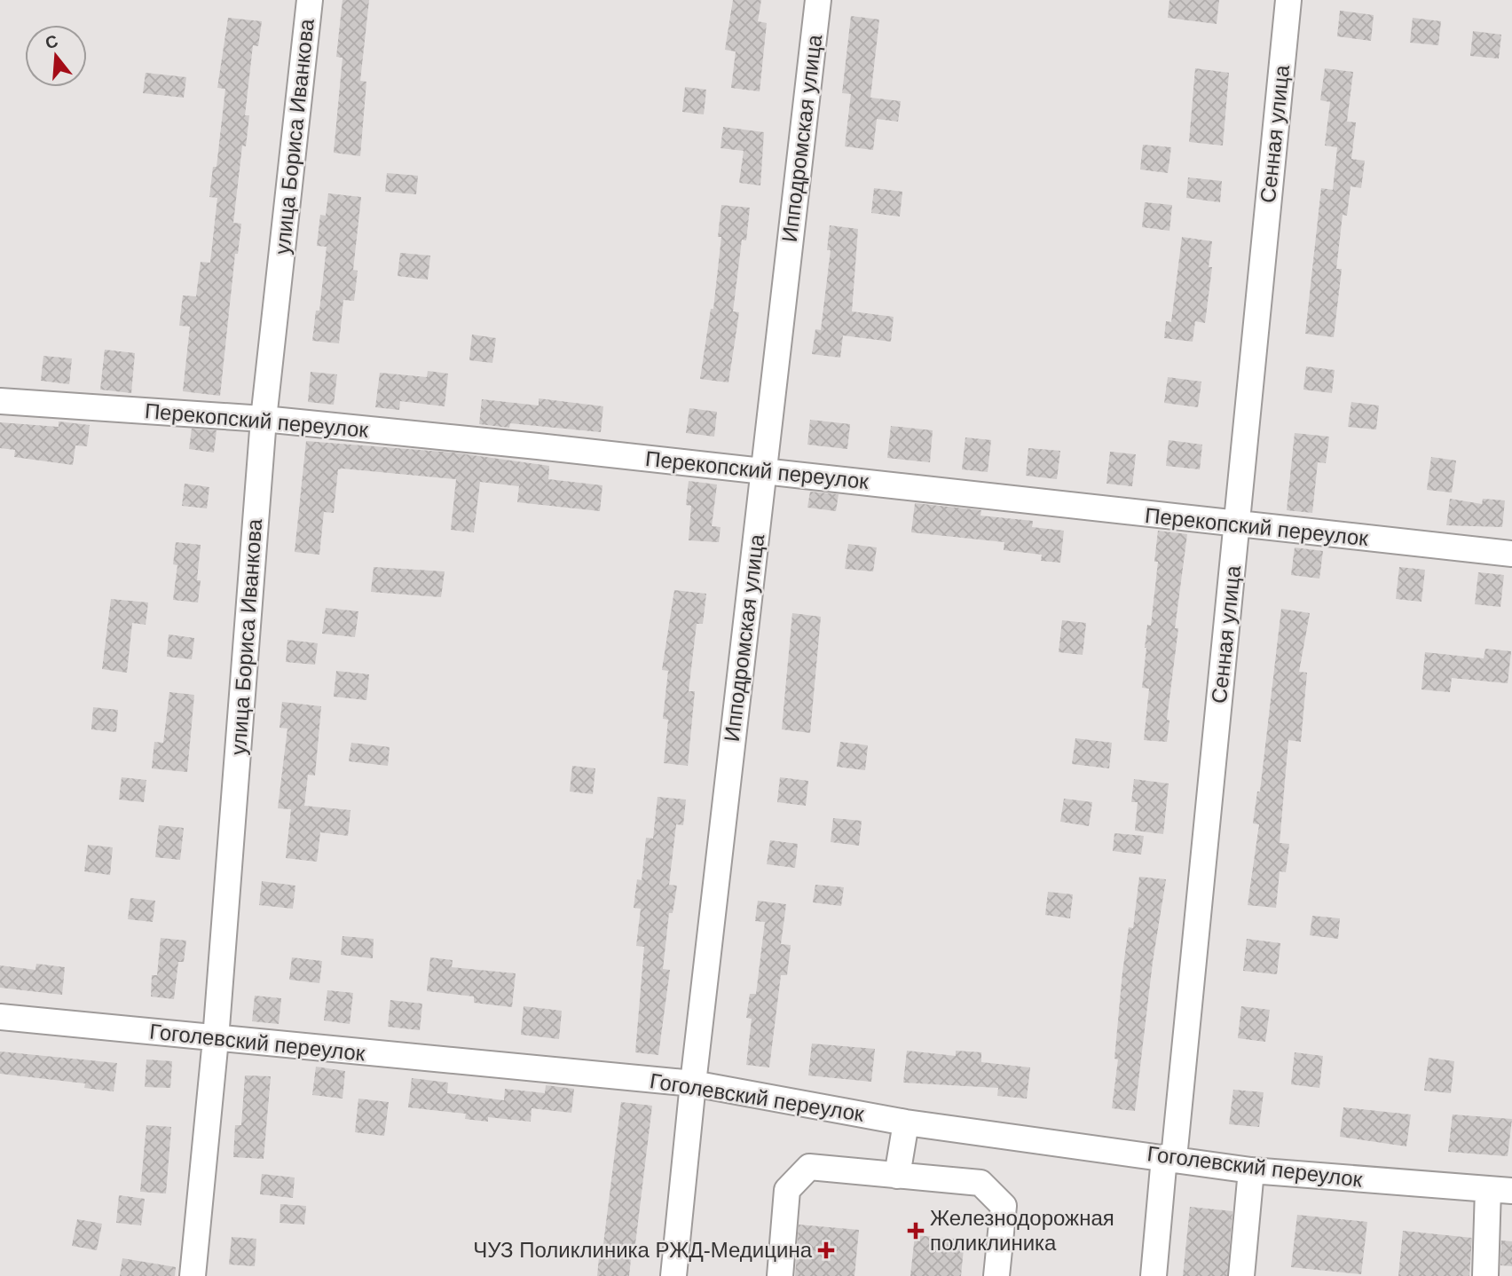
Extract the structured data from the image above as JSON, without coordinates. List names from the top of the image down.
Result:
{
  "streets": {
    "street": [
      "Сенная улица",
      "улица Бориса Иванкова",
      "Ипподромская улица",
      "Перекопский переулок",
      "Гоголевский переулок"
    ]
  },
  "crossings": [
    ["Сенная улица", "Перекопский переулок"],
    ["Сенная улица", "Гоголевский переулок"],
    ["улица Бориса Иванкова", "Перекопский переулок"],
    ["улица Бориса Иванкова", "Гоголевский переулок"],
    ["Ипподромская улица", "Перекопский переулок"],
    ["Ипподромская улица", "Гоголевский переулок"]
  ],
  "places": {
    "health": ["Железнодорожная поликлиника", "ЧУЗ Поликлиника РЖД-Медицина"]
  },
  "north": "top"
}
